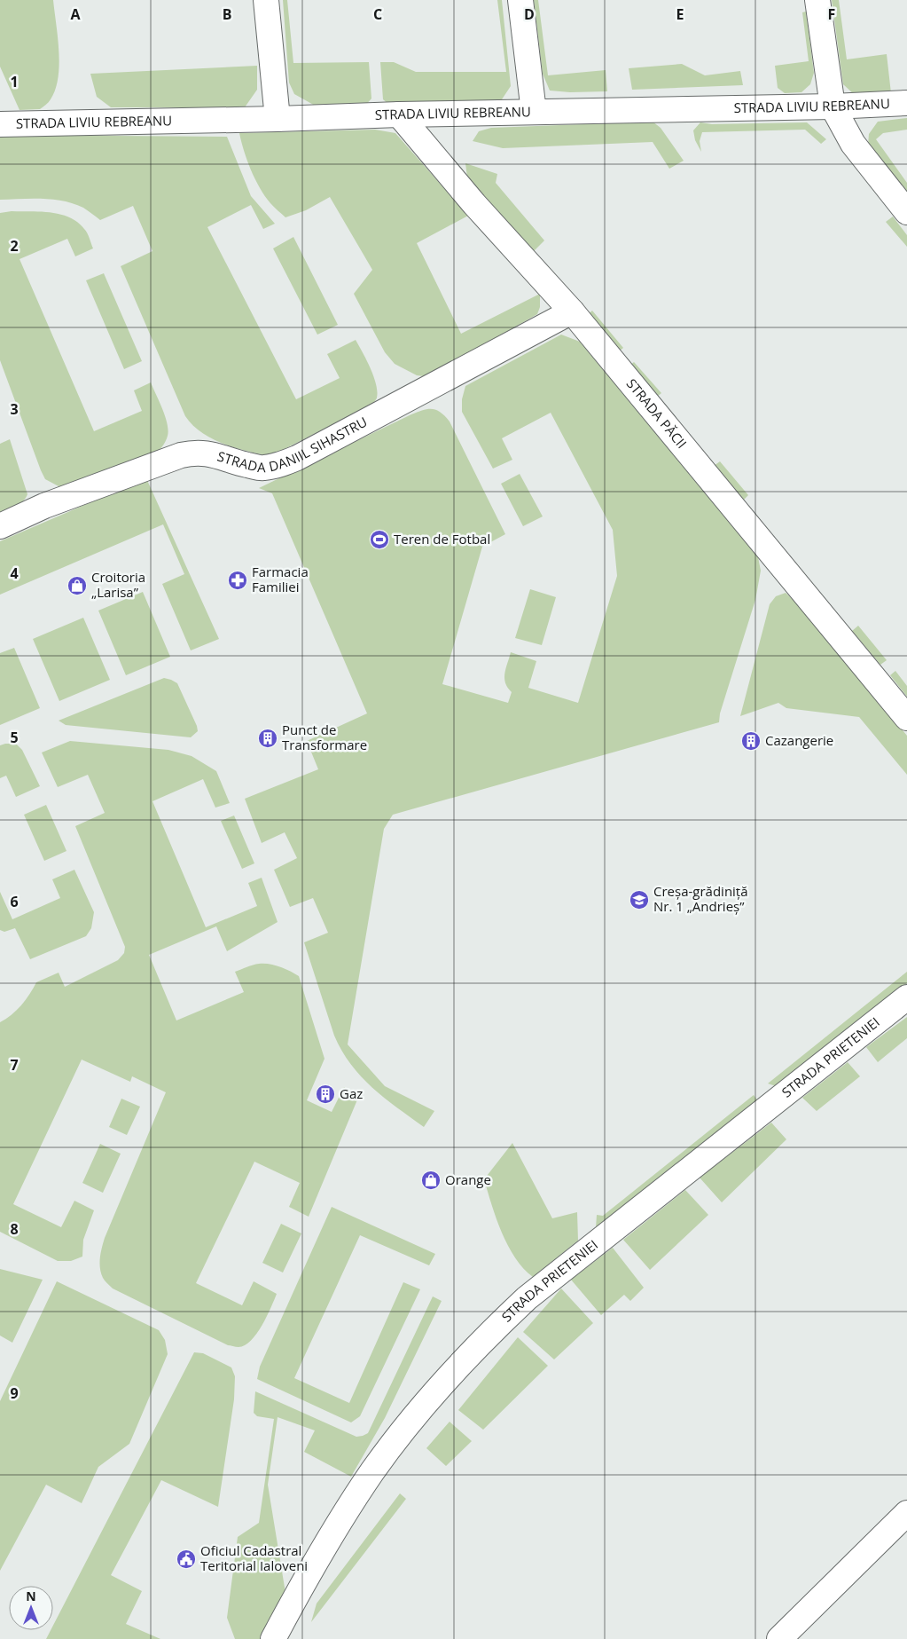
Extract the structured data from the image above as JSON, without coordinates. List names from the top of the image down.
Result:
{
  "streets": {
    "street": [
      "STRADA LIVIU REBREANU",
      "STRADA PĂCII",
      "STRADA DANIIL SIHASTRU",
      "STRADA PRIETENIEI"
    ]
  },
  "crossings": [
    ["STRADA LIVIU REBREANU", "STRADA PĂCII"],
    ["STRADA PĂCII", "STRADA DANIIL SIHASTRU"]
  ],
  "places": {
    "sports": ["Teren de Fotbal"],
    "pharmacy": ["Farmacia Familiei"],
    "shop": ["Croitoria „Larisa”", "Orange"],
    "building": ["Punct de Transformare", "Cazangerie", "Gaz"],
    "school or university": ["Creșa-grădiniță Nr. 1 „Andrieș”"],
    "public building": ["Oficiul Cadastral Teritorial Ialoveni"]
  },
  "north": "top",
  "grid": {
    "columns": [
      "A",
      "B",
      "C",
      "D",
      "E",
      "F"
    ],
    "rows": [
      "1",
      "2",
      "3",
      "4",
      "5",
      "6",
      "7",
      "8",
      "9"
    ]
  }
}
